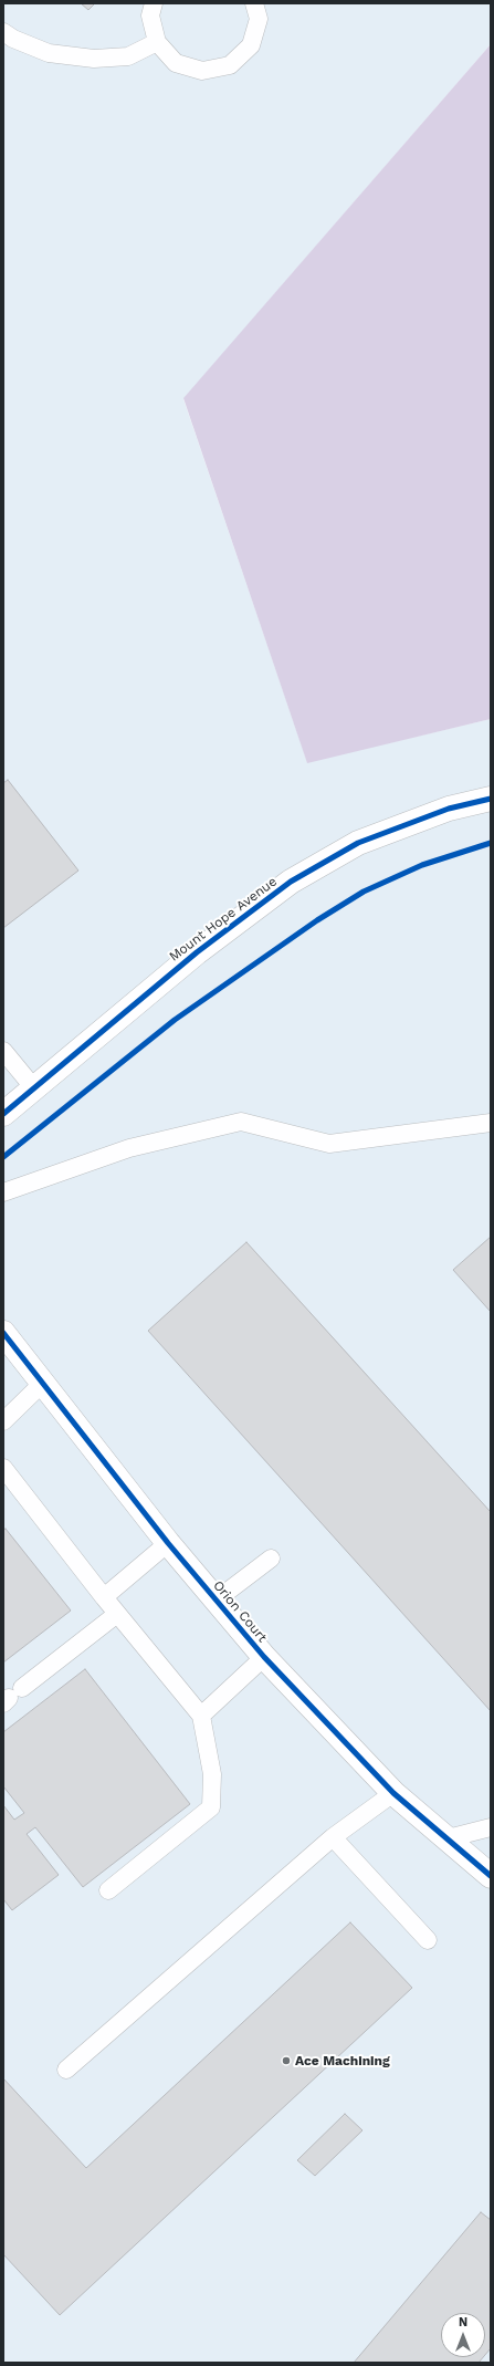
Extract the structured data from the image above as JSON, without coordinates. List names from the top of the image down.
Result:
{
  "streets": {
    "street": ["Mount Hope Avenue", "Orion Court"]
  },
  "places": ["Ace Machining"],
  "north": "top"
}
